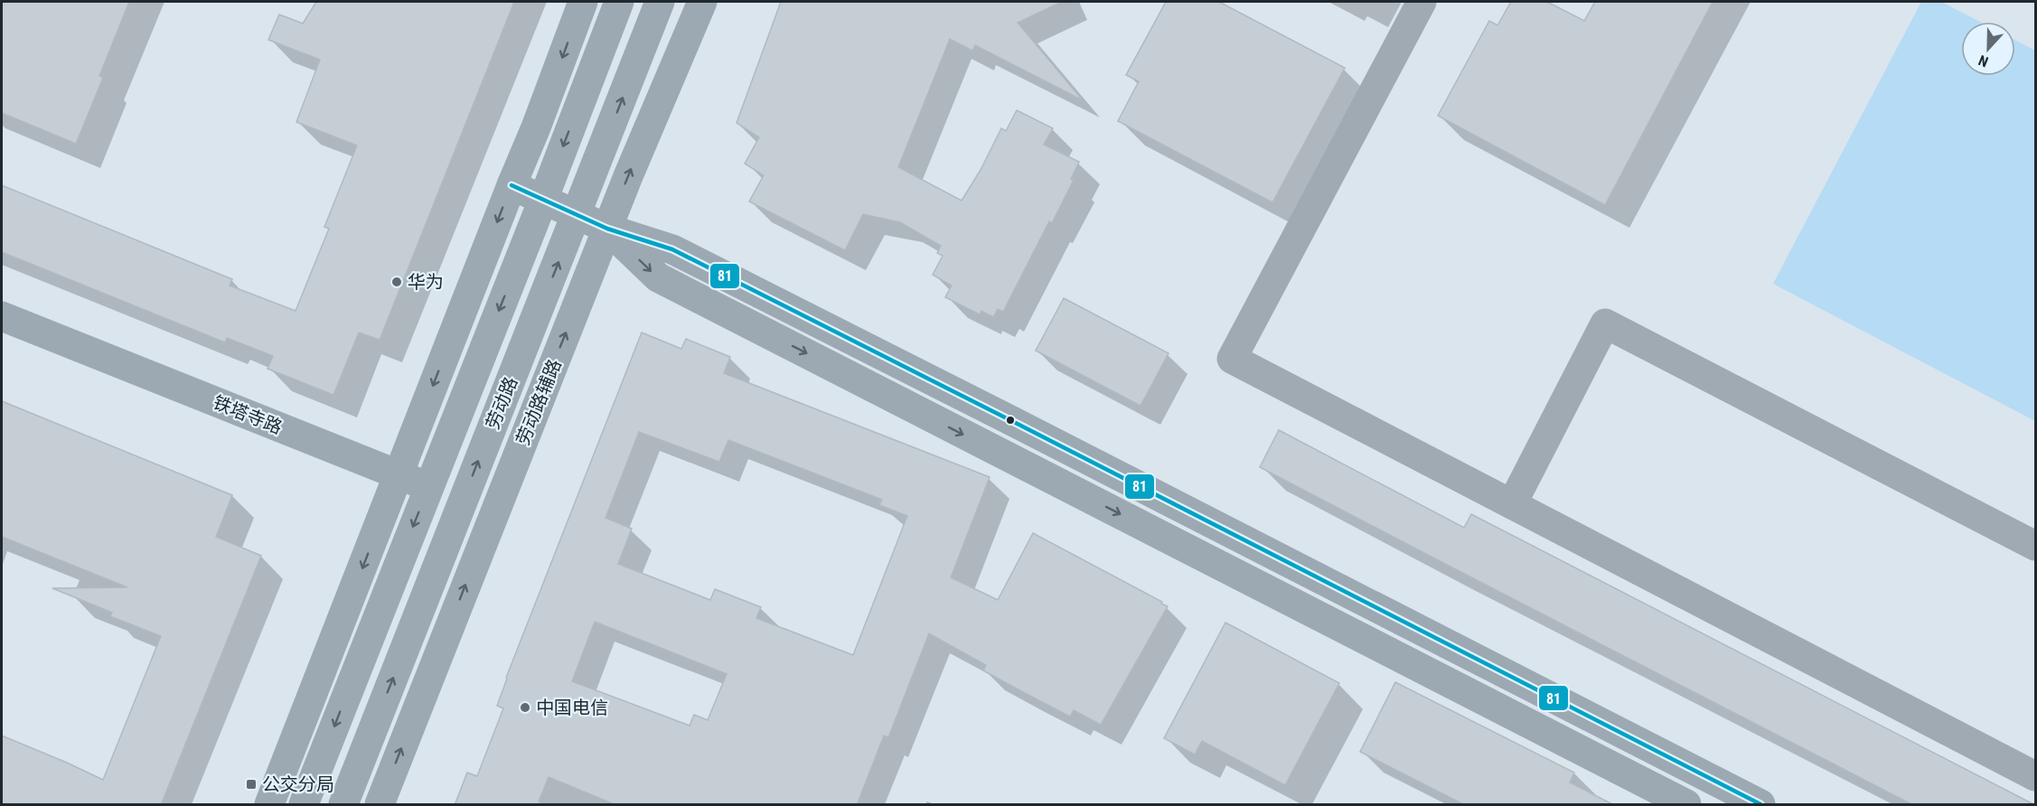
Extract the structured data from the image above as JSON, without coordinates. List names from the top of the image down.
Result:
{
  "streets": {
    "street": ["劳动路辅路", "劳动路", "铁塔寺路"]
  },
  "crossings": [
    ["劳动路辅路", "铁塔寺路"],
    ["劳动路", "铁塔寺路"]
  ],
  "places": {
    "other": ["华为", "中国电信"],
    "transit": ["公交分局"]
  },
  "lines": ["transit line 81"],
  "north": "bottom"
}
